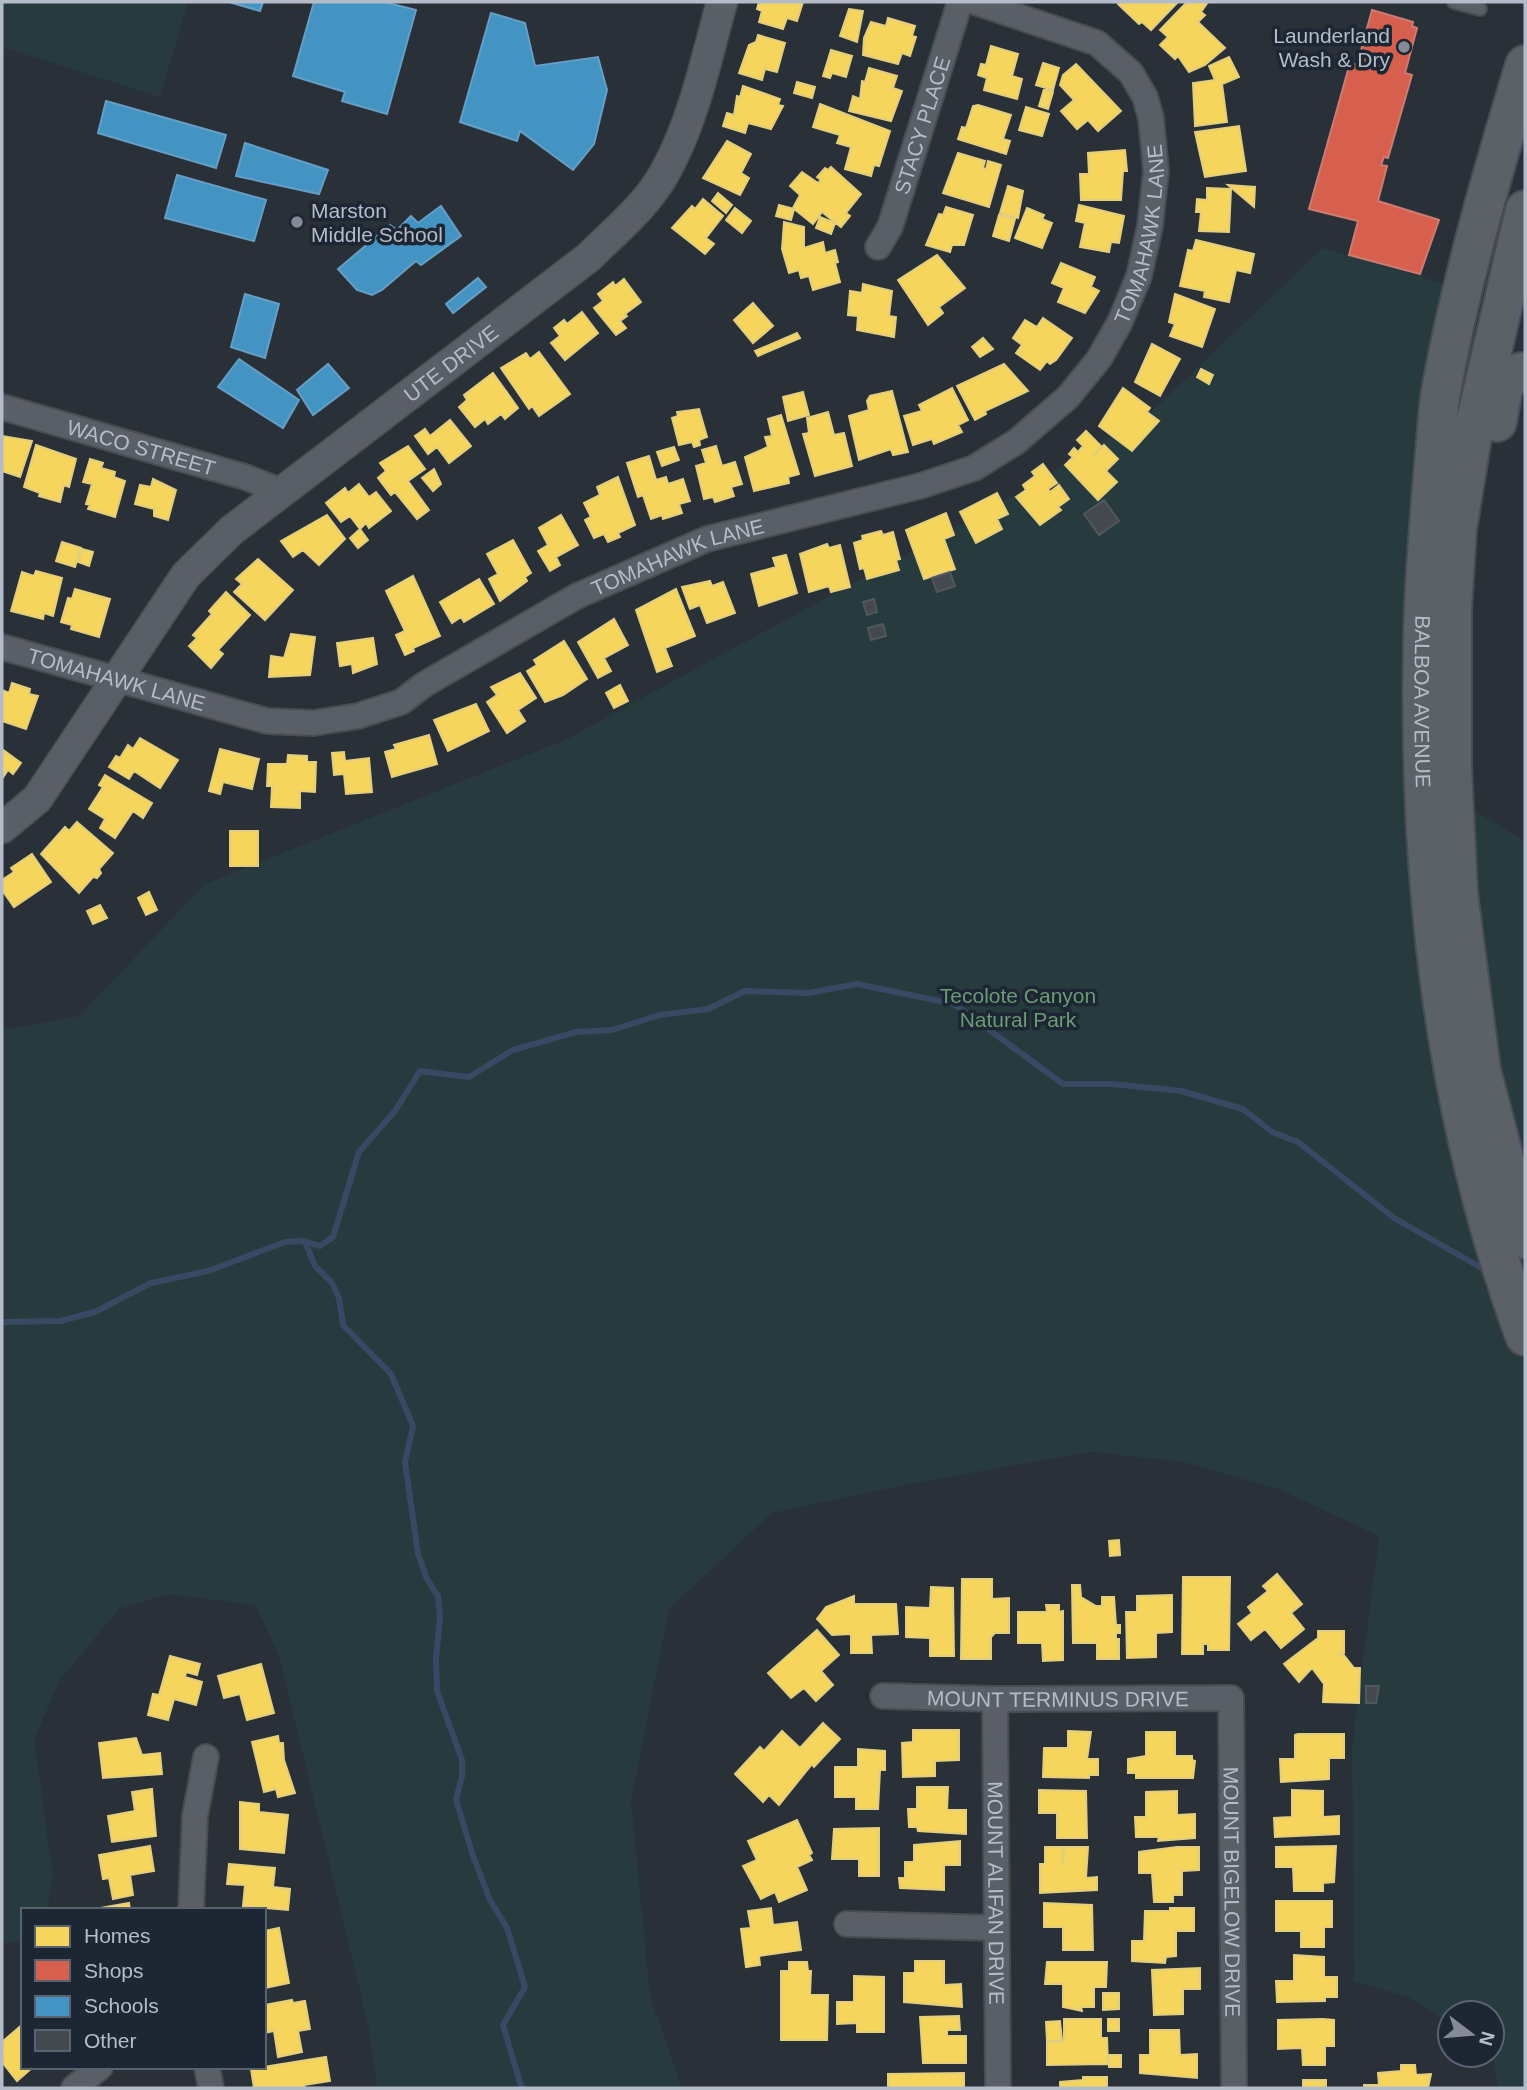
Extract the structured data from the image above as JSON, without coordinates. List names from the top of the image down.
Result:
{
  "streets": {
    "main road": ["BALBOA AVENUE"],
    "street": [
      "STACY PLACE",
      "TOMAHAWK LANE",
      "UTE DRIVE",
      "WACO STREET",
      "MOUNT TERMINUS DRIVE",
      "MOUNT BIGELOW DRIVE",
      "MOUNT ALIFAN DRIVE"
    ]
  },
  "crossings": [
    ["TOMAHAWK LANE", "UTE DRIVE"],
    ["UTE DRIVE", "WACO STREET"],
    ["MOUNT TERMINUS DRIVE", "MOUNT BIGELOW DRIVE"],
    ["MOUNT TERMINUS DRIVE", "MOUNT ALIFAN DRIVE"]
  ],
  "parks": ["Tecolote Canyon Natural Park"],
  "places": ["Launderland Wash & Dry", "Marston Middle School"],
  "legend": [
    "Homes",
    "Shops",
    "Schools",
    "Other"
  ],
  "north": "right"
}
